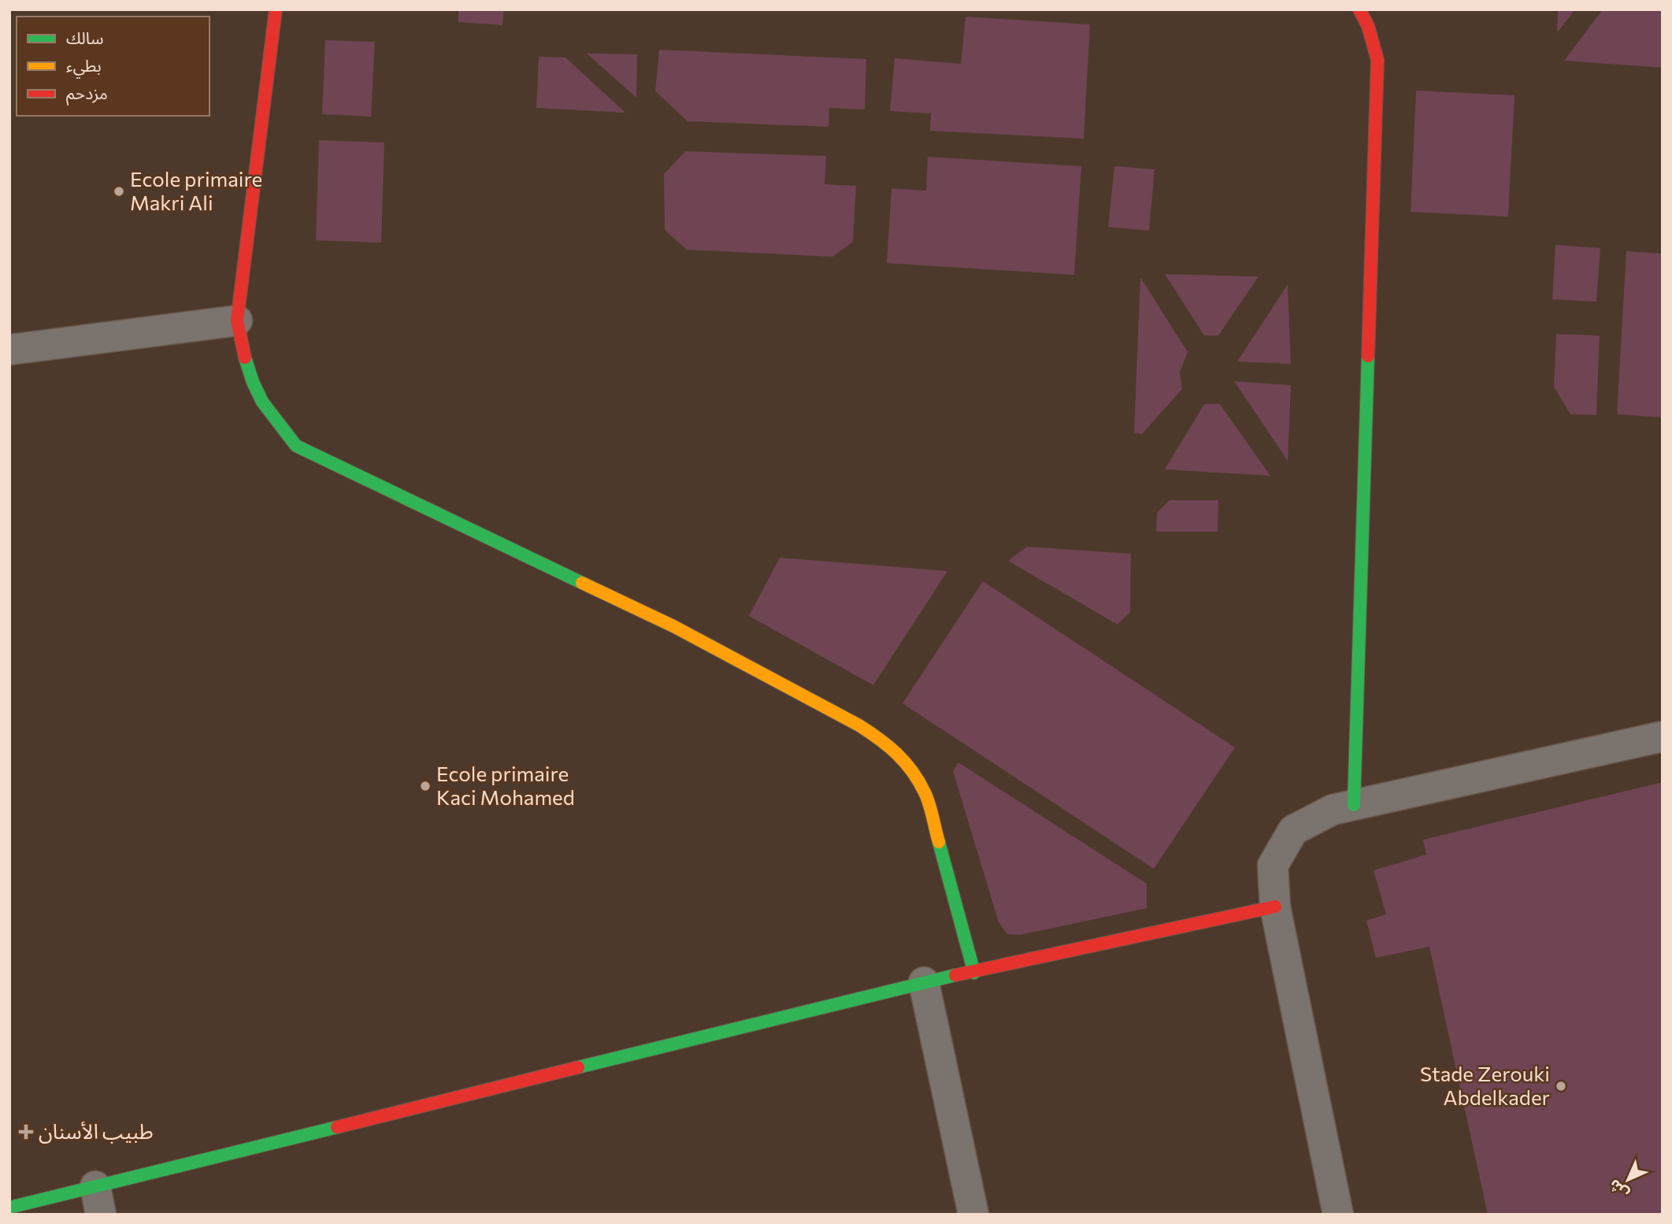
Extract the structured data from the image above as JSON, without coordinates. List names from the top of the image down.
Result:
{
  "places": {
    "other": ["Ecole primaire Makri Ali", "Ecole primaire Kaci Mohamed", "Stade Zerouki Abdelkader"],
    "health": ["طبيب الأسنان"]
  },
  "legend": ["سالك", "بطيء", "مزدحم"],
  "north": "bottom left"
}
